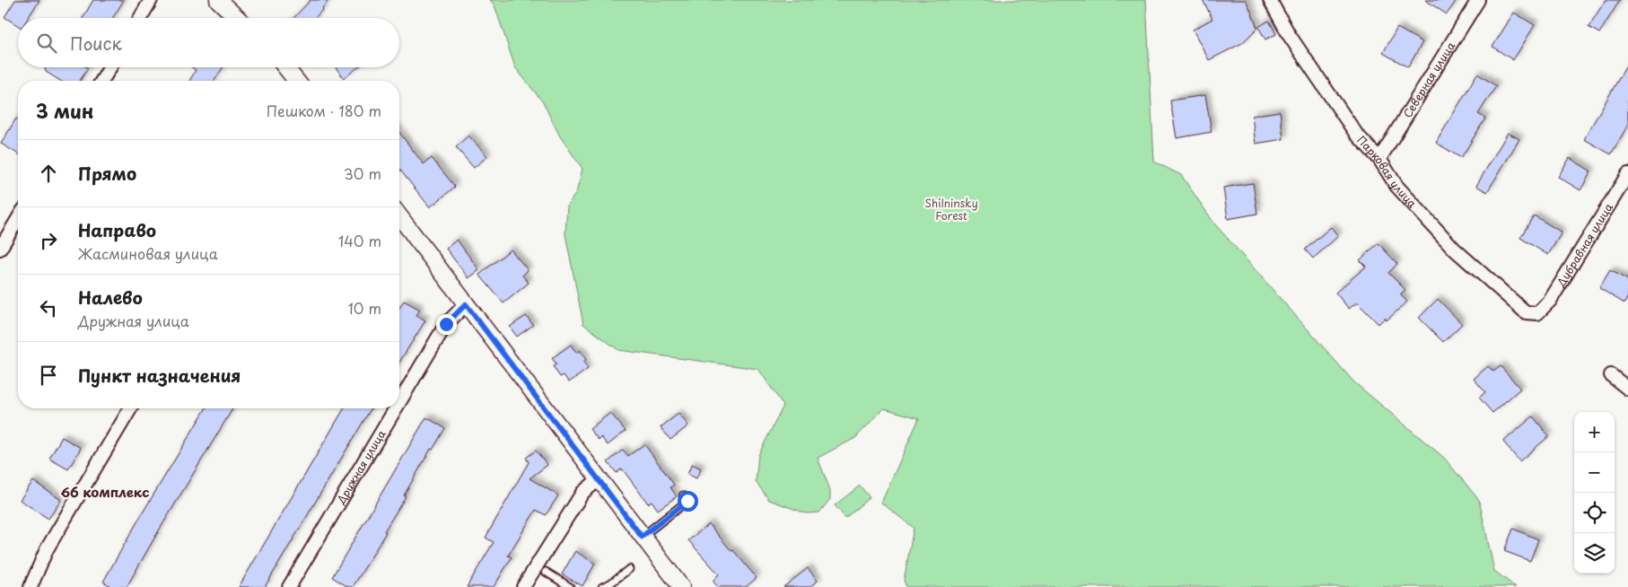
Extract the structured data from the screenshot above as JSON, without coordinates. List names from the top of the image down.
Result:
{
  "streets": {
    "street": [
      "Северная улица",
      "Парковая улица",
      "Дубравная улица",
      "Дружная улица"
    ]
  },
  "crossings": [
    ["Северная улица", "Парковая улица"],
    ["Парковая улица", "Дубравная улица"]
  ],
  "districts": ["66 комплекс"],
  "parks": ["Shilninsky Forest"],
  "page": {
    "search": "Поиск",
    "heading": ["3 мин", "Пешком · 180 m"],
    "list": [
      ["Прямо", "30 m"],
      ["Направо", "Жасминовая улица", "140 m"],
      ["Налево", "Дружная улица", "10 m"],
      "Пункт назначения"
    ],
    "map_buttons": ["+", "−"]
  }
}
